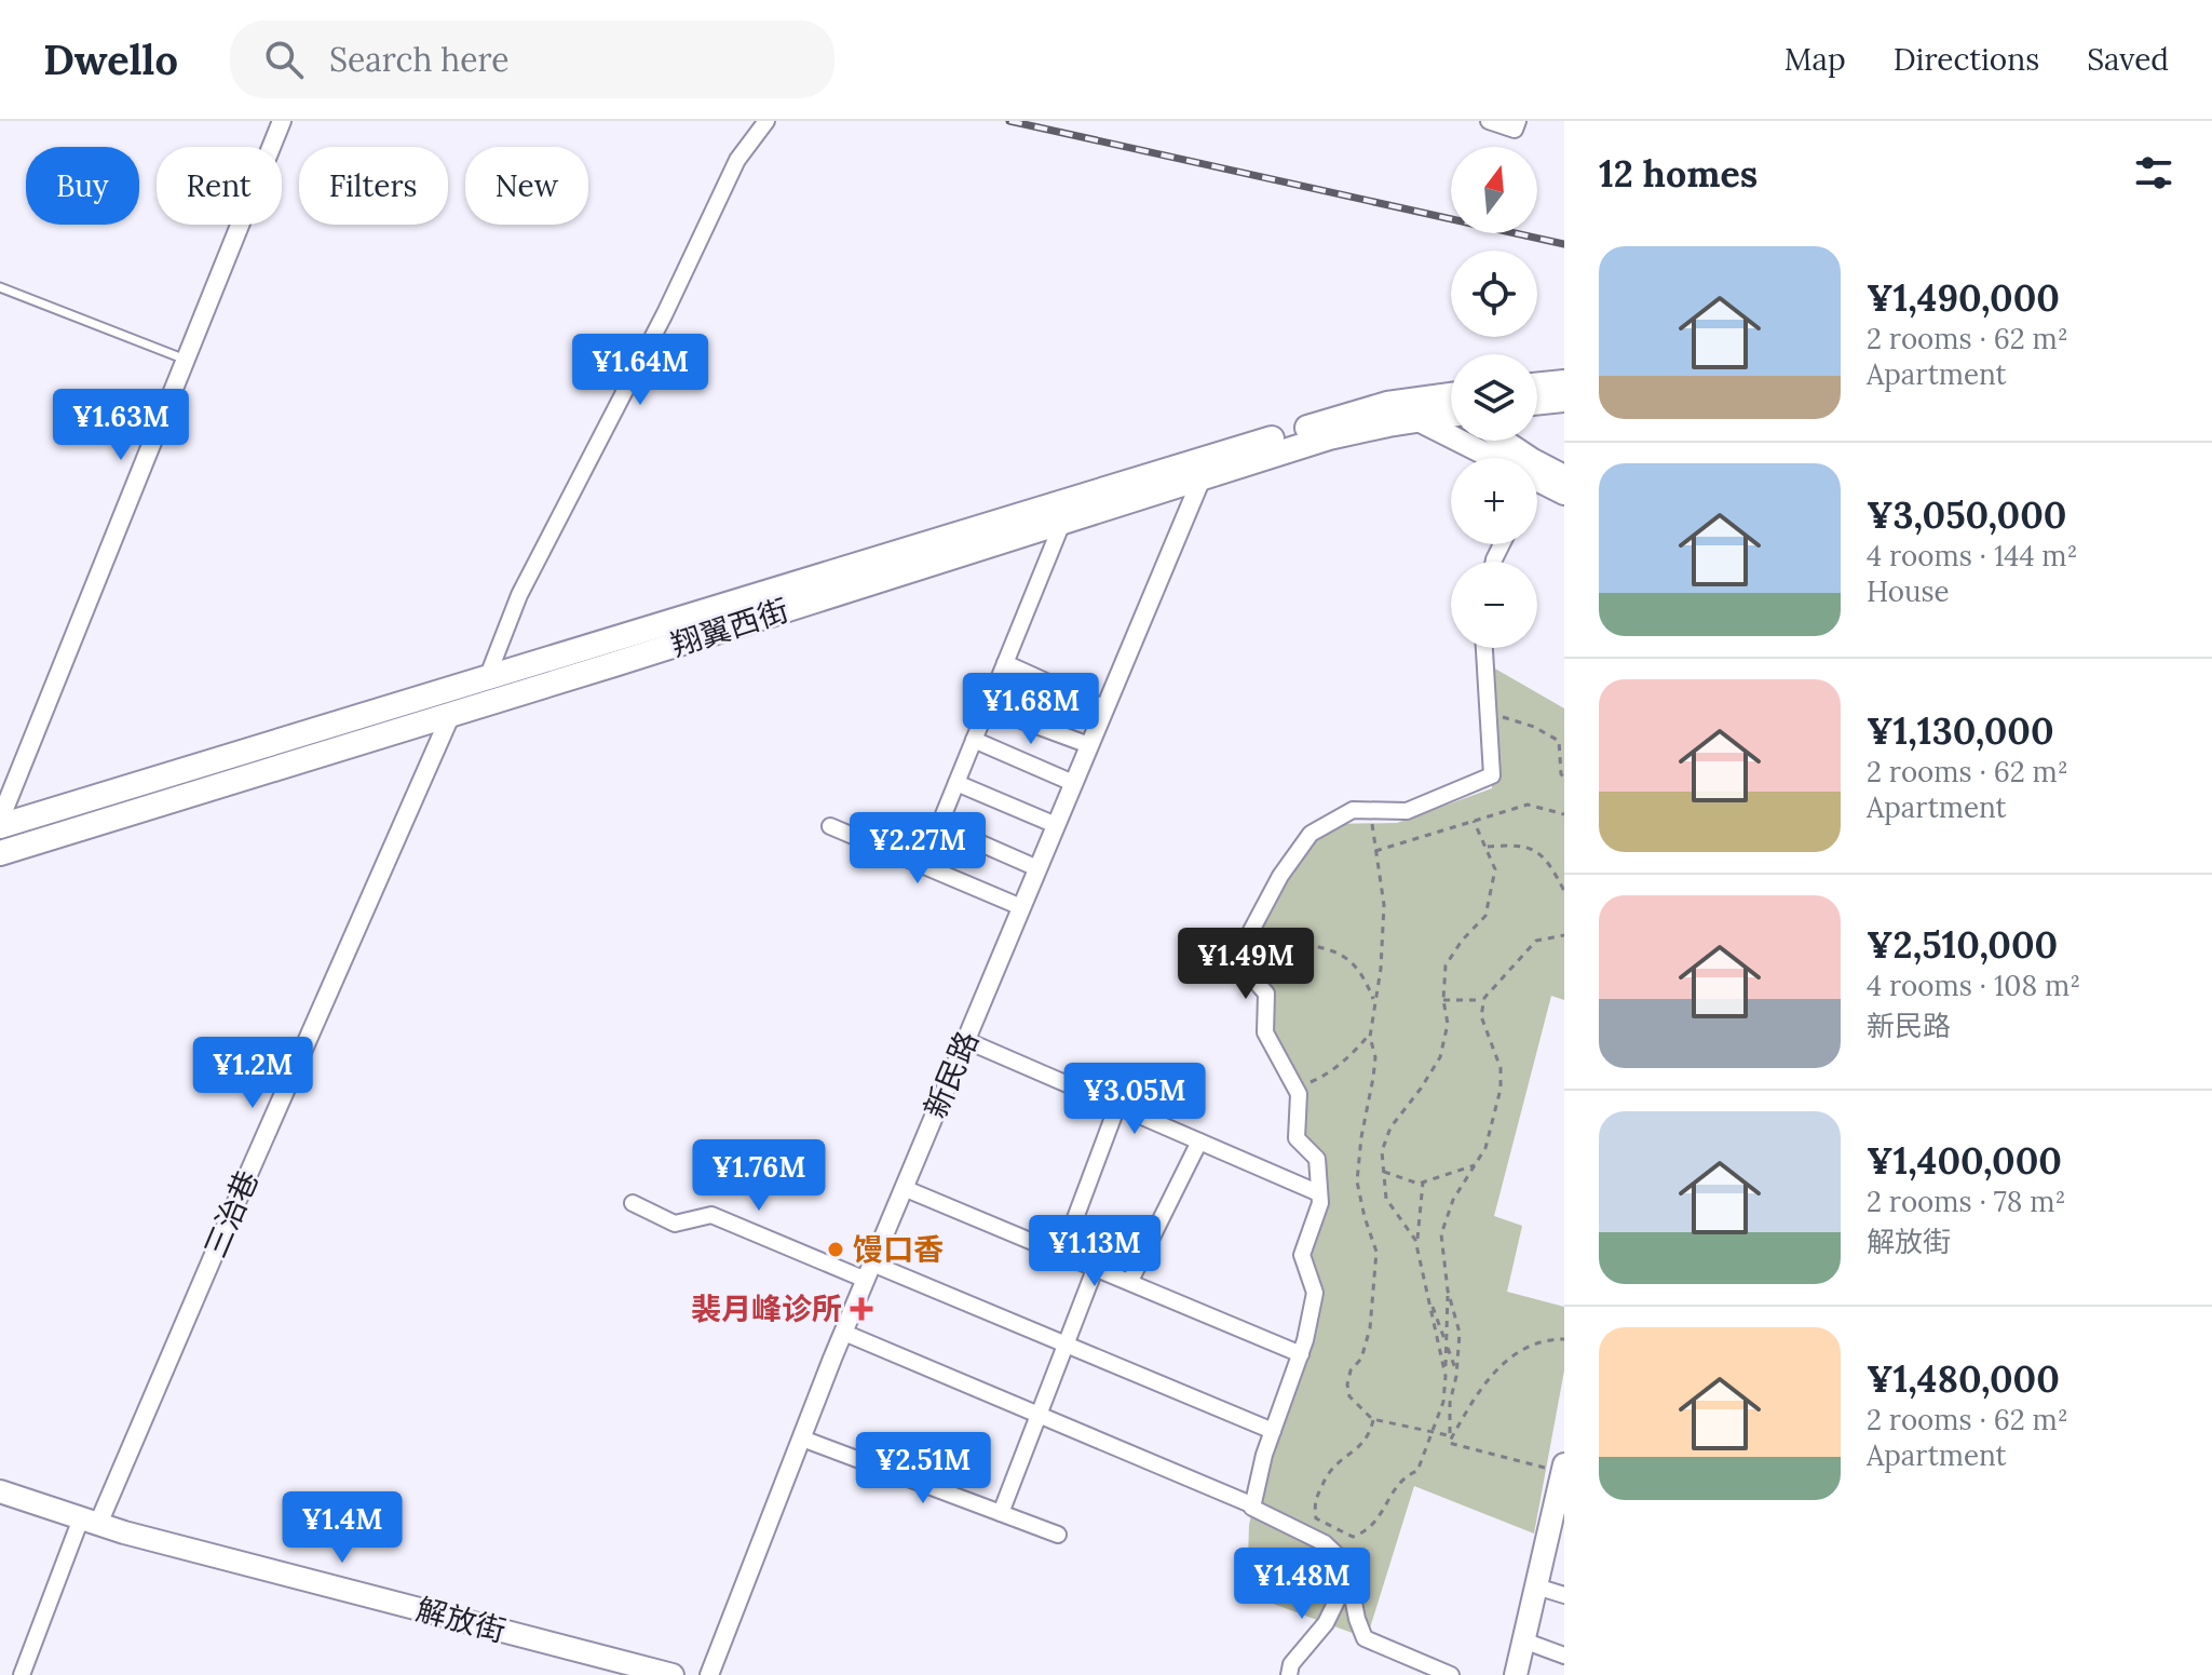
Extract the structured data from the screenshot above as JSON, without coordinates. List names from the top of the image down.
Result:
{
  "streets": {
    "main road": ["翔翼西街", "解放街"],
    "street": ["新民路", "三治巷"]
  },
  "crossings": [
    ["翔翼西街", "新民路"],
    ["翔翼西街", "三治巷"],
    ["三治巷", "解放街"]
  ],
  "places": {
    "other": ["馒口香"],
    "health": ["裴月峰诊所"]
  },
  "north": "top",
  "page": {
    "header": "Dwello",
    "search": "Search here",
    "nav": ["Map", "Directions", "Saved"],
    "heading": "12 homes",
    "map_buttons": ["+", "−"],
    "chip": [
      "Buy",
      "Rent",
      "Filters",
      "New"
    ],
    "list": [
      {
        "name": "¥1,490,000",
        "note": "2 rooms · 62 m² · Apartment"
      },
      {
        "name": "¥3,050,000",
        "note": "4 rooms · 144 m² · House"
      },
      {
        "name": "¥1,130,000",
        "note": "2 rooms · 62 m² · Apartment"
      },
      {
        "name": "¥2,510,000",
        "note": "4 rooms · 108 m² · 新民路"
      },
      {
        "name": "¥1,400,000",
        "note": "2 rooms · 78 m² · 解放街"
      },
      {
        "name": "¥1,480,000",
        "note": "2 rooms · 62 m² · Apartment"
      }
    ],
    "price": [
      "¥1.64M",
      "¥1.63M",
      "¥1.68M",
      "¥2.27M",
      "¥1.49M",
      "¥1.2M",
      "¥3.05M",
      "¥1.76M",
      "¥1.13M",
      "¥2.51M",
      "¥1.4M",
      "¥1.48M"
    ]
  }
}
